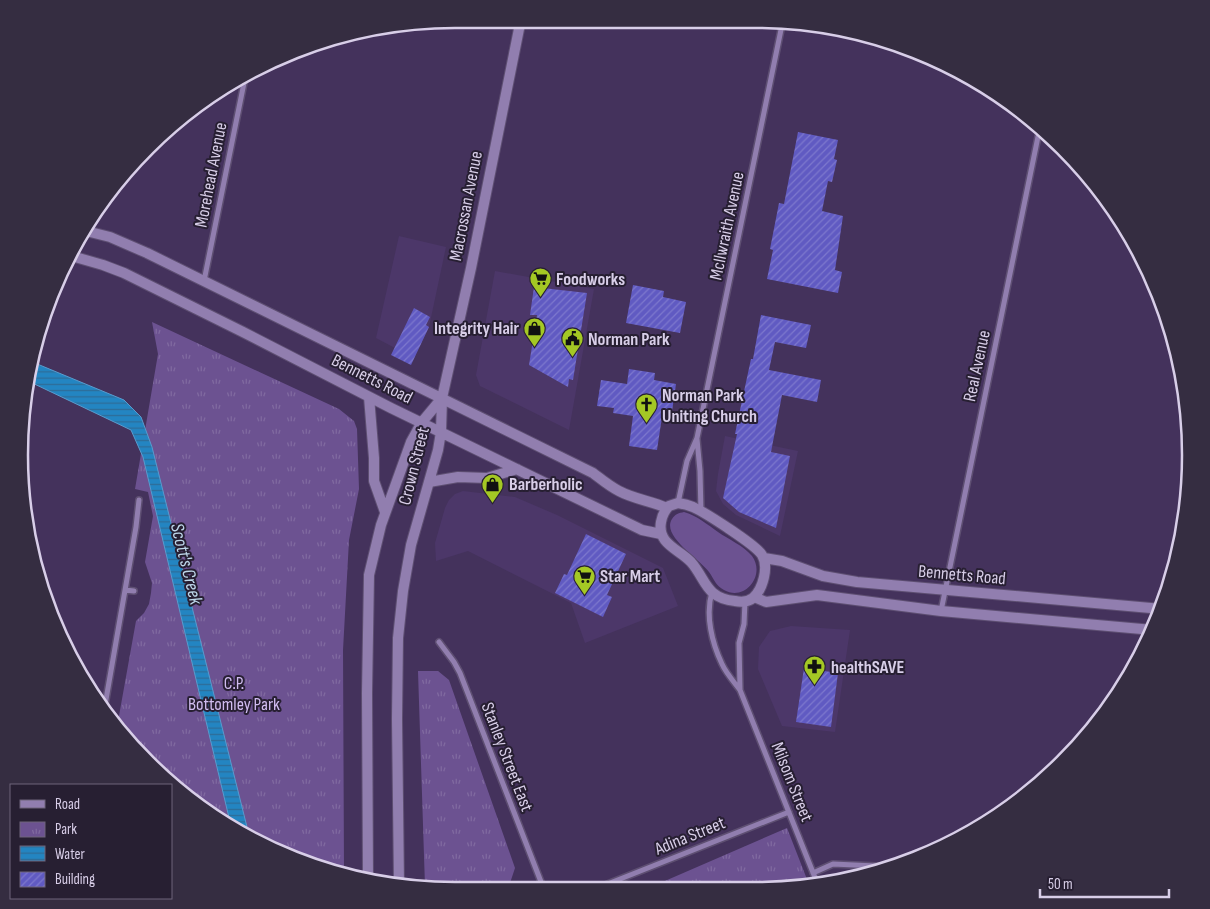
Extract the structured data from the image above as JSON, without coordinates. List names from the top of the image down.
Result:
{
  "streets": {
    "main road": ["Macrossan Avenue", "Bennetts Road", "Crown Street"],
    "street": [
      "Morehead Avenue",
      "McIlwraith Avenue",
      "Real Avenue",
      "Stanley Street East",
      "Milsom Street",
      "Adina Street"
    ]
  },
  "crossings": [
    ["Morehead Avenue", "Bennetts Road"],
    ["Macrossan Avenue", "Bennetts Road"],
    ["Macrossan Avenue", "Crown Street"],
    ["Real Avenue", "Bennetts Road"],
    ["Bennetts Road", "Crown Street"],
    ["Milsom Street", "Adina Street"]
  ],
  "water": ["Scott's Creek"],
  "parks": ["C.P. Bottomley Park"],
  "places": {
    "supermarket": ["Foodworks", "Star Mart"],
    "shop": ["Integrity Hair", "Barberholic"],
    "public building": ["Norman Park"],
    "church": ["Norman Park Uniting Church"],
    "pharmacy": ["healthSAVE"]
  },
  "legend": [
    "Road",
    "Park",
    "Water",
    "Building"
  ],
  "scale_bar": "50 m"
}
